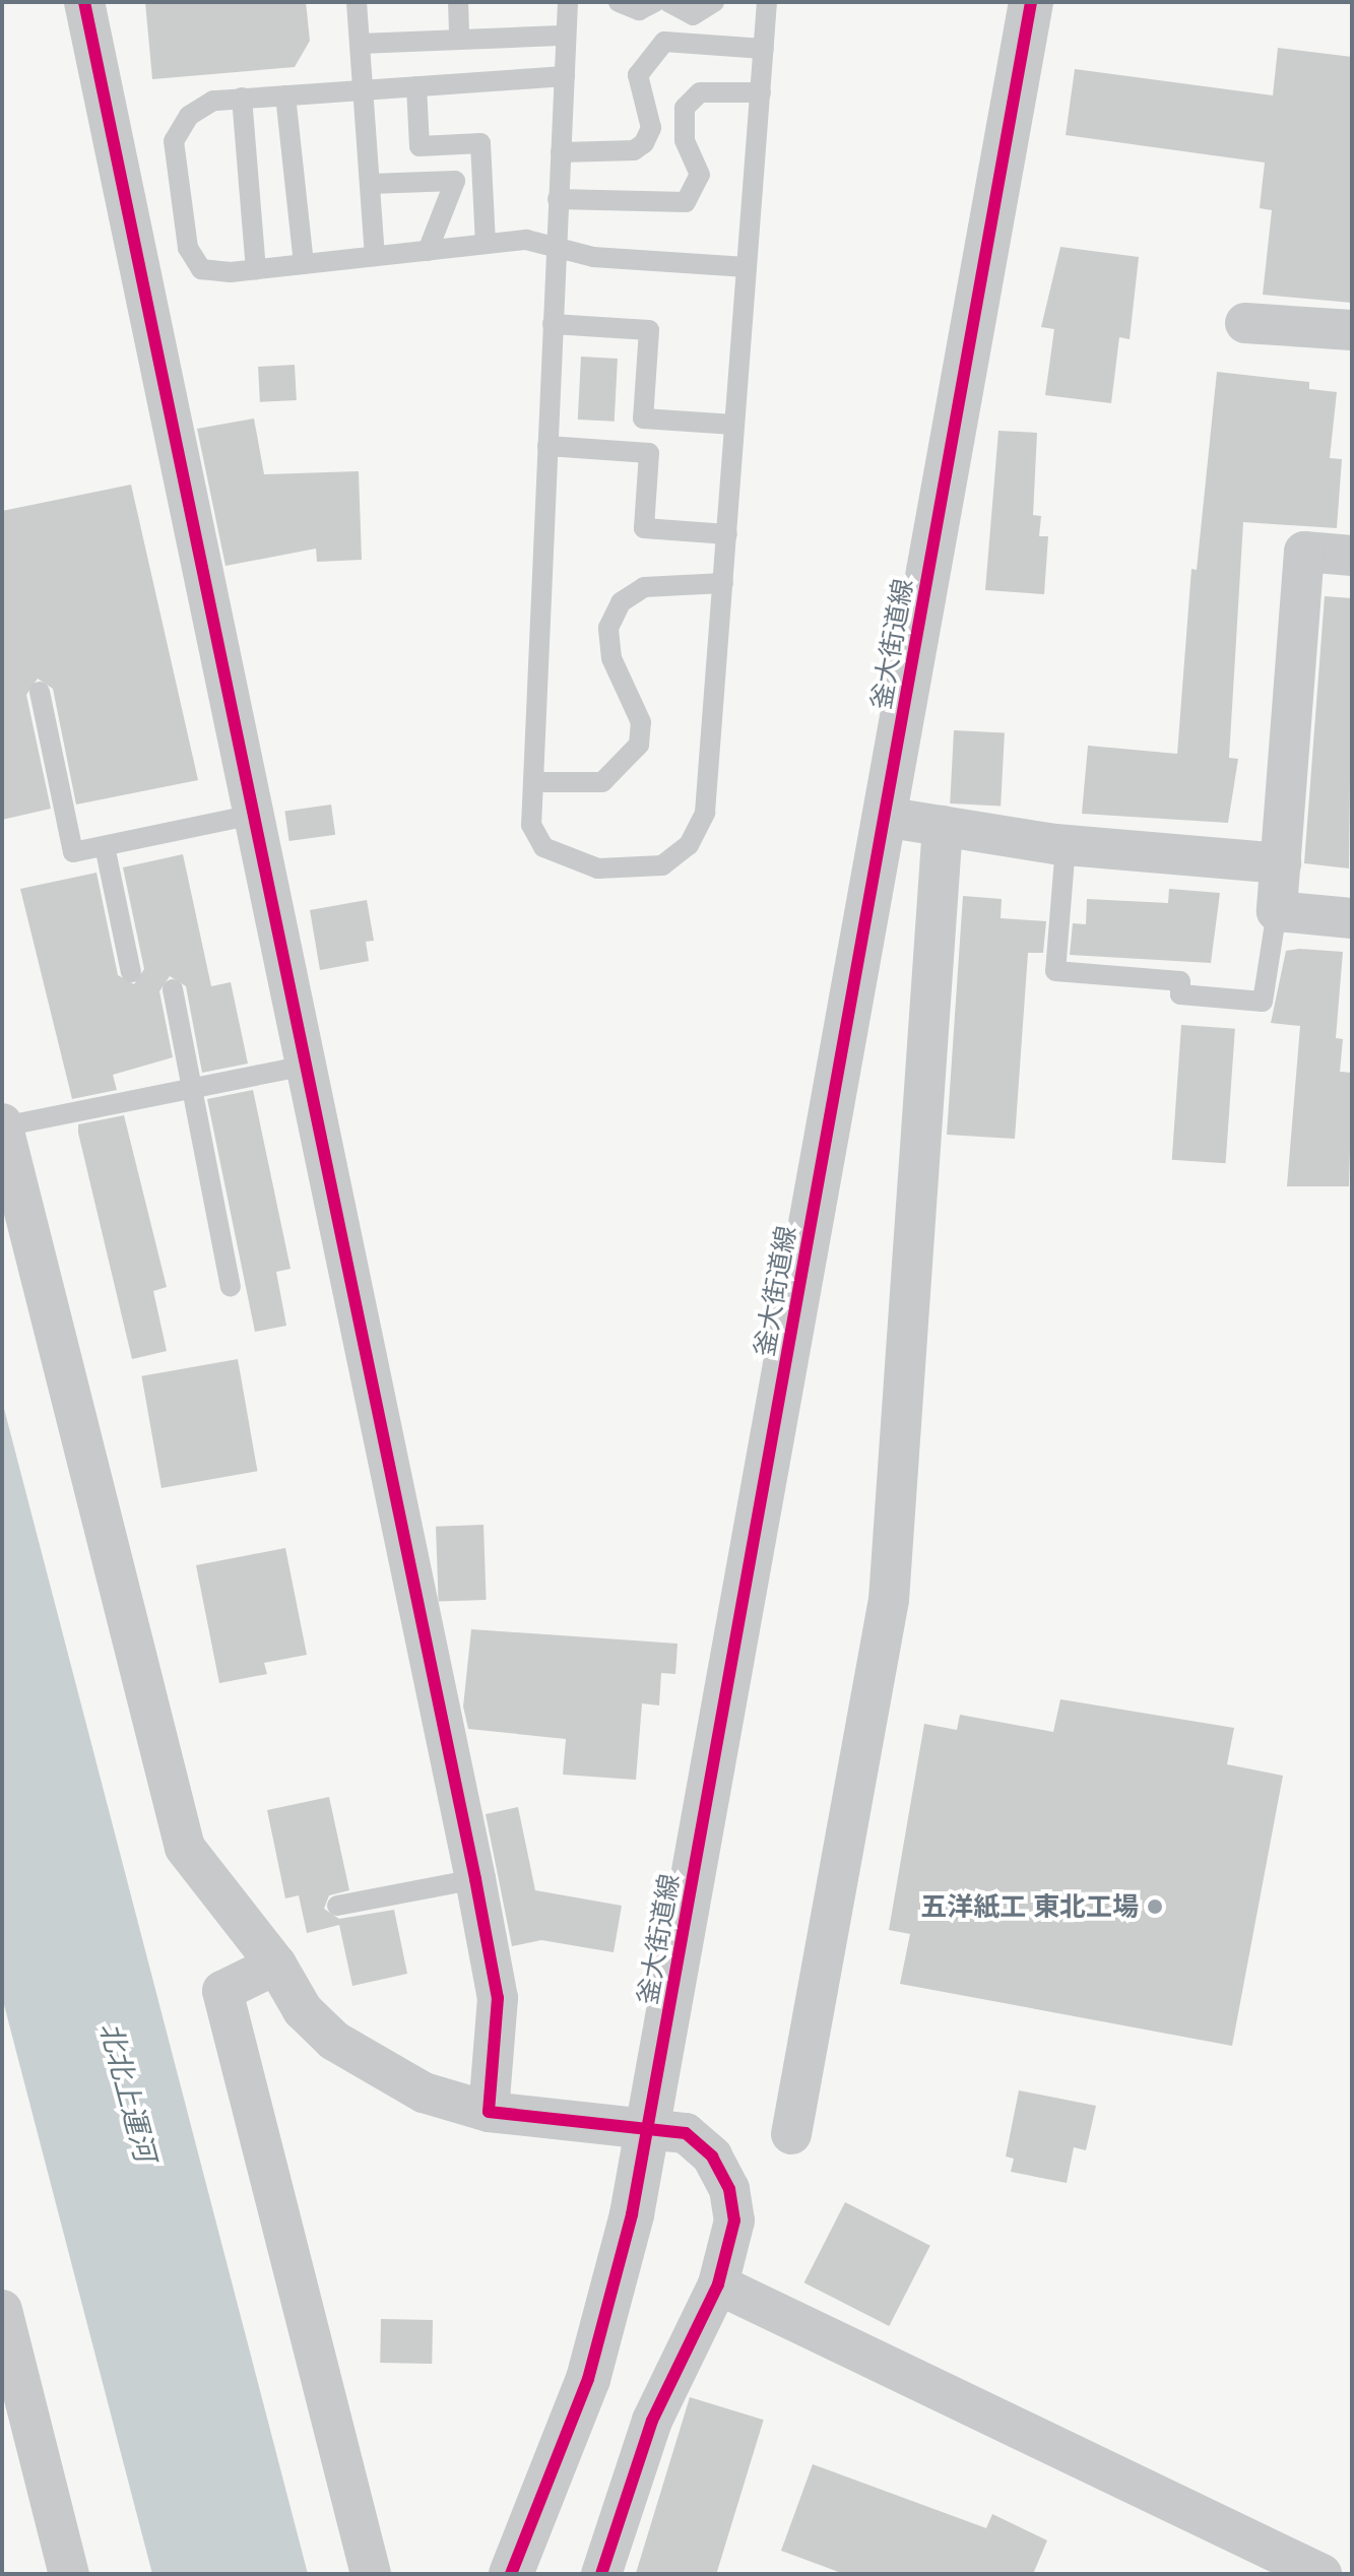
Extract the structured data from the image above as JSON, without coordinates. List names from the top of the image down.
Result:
{
  "streets": {
    "street": ["釜大街道線"]
  },
  "water": ["北北上運河"],
  "places": ["五洋紙工 東北工場"]
}
